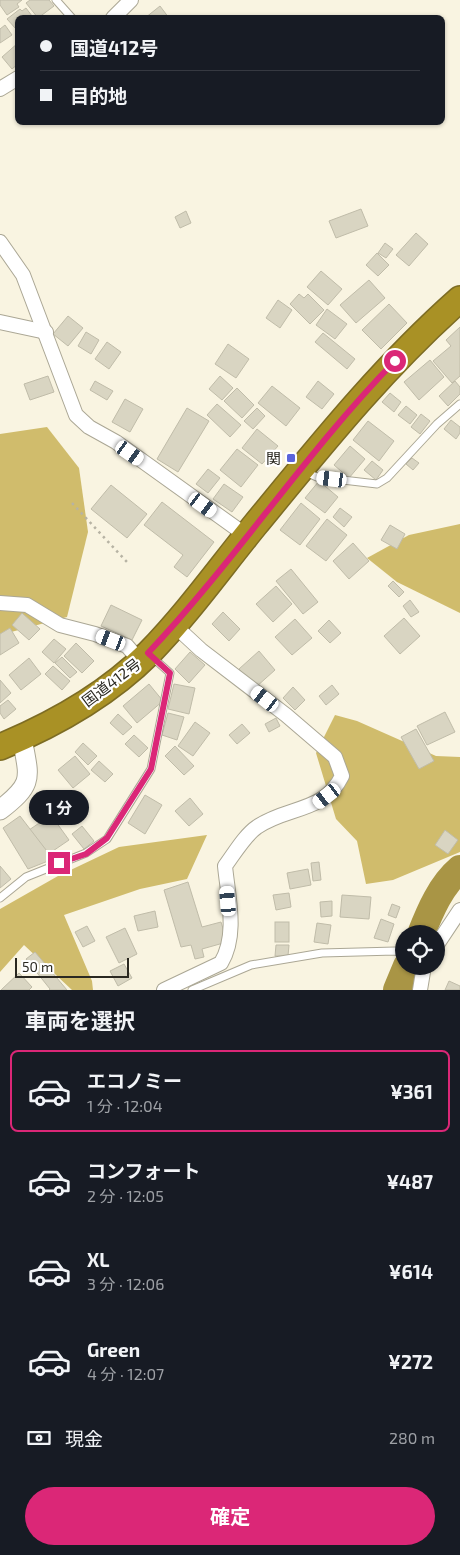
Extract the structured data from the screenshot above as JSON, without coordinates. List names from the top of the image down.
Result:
{
  "streets": {
    "highway": ["国道412号"]
  },
  "places": {
    "transit": ["関"]
  },
  "scale_bar": "50 m",
  "page": {
    "banner": ["国道412号", "目的地"],
    "bubble": "1 分",
    "scale": "50 m",
    "heading": "車両を選択",
    "list": [
      {
        "name": "エコノミー",
        "note": "1 分 · 12:04",
        "value": "¥361"
      },
      {
        "name": "コンフォート",
        "note": "2 分 · 12:05",
        "value": "¥487"
      },
      {
        "name": "XL",
        "note": "3 分 · 12:06",
        "value": "¥614"
      },
      {
        "name": "Green",
        "note": "4 分 · 12:07",
        "value": "¥272"
      }
    ],
    "pay": ["現金", "280 m"],
    "buttons": "確定"
  }
}
